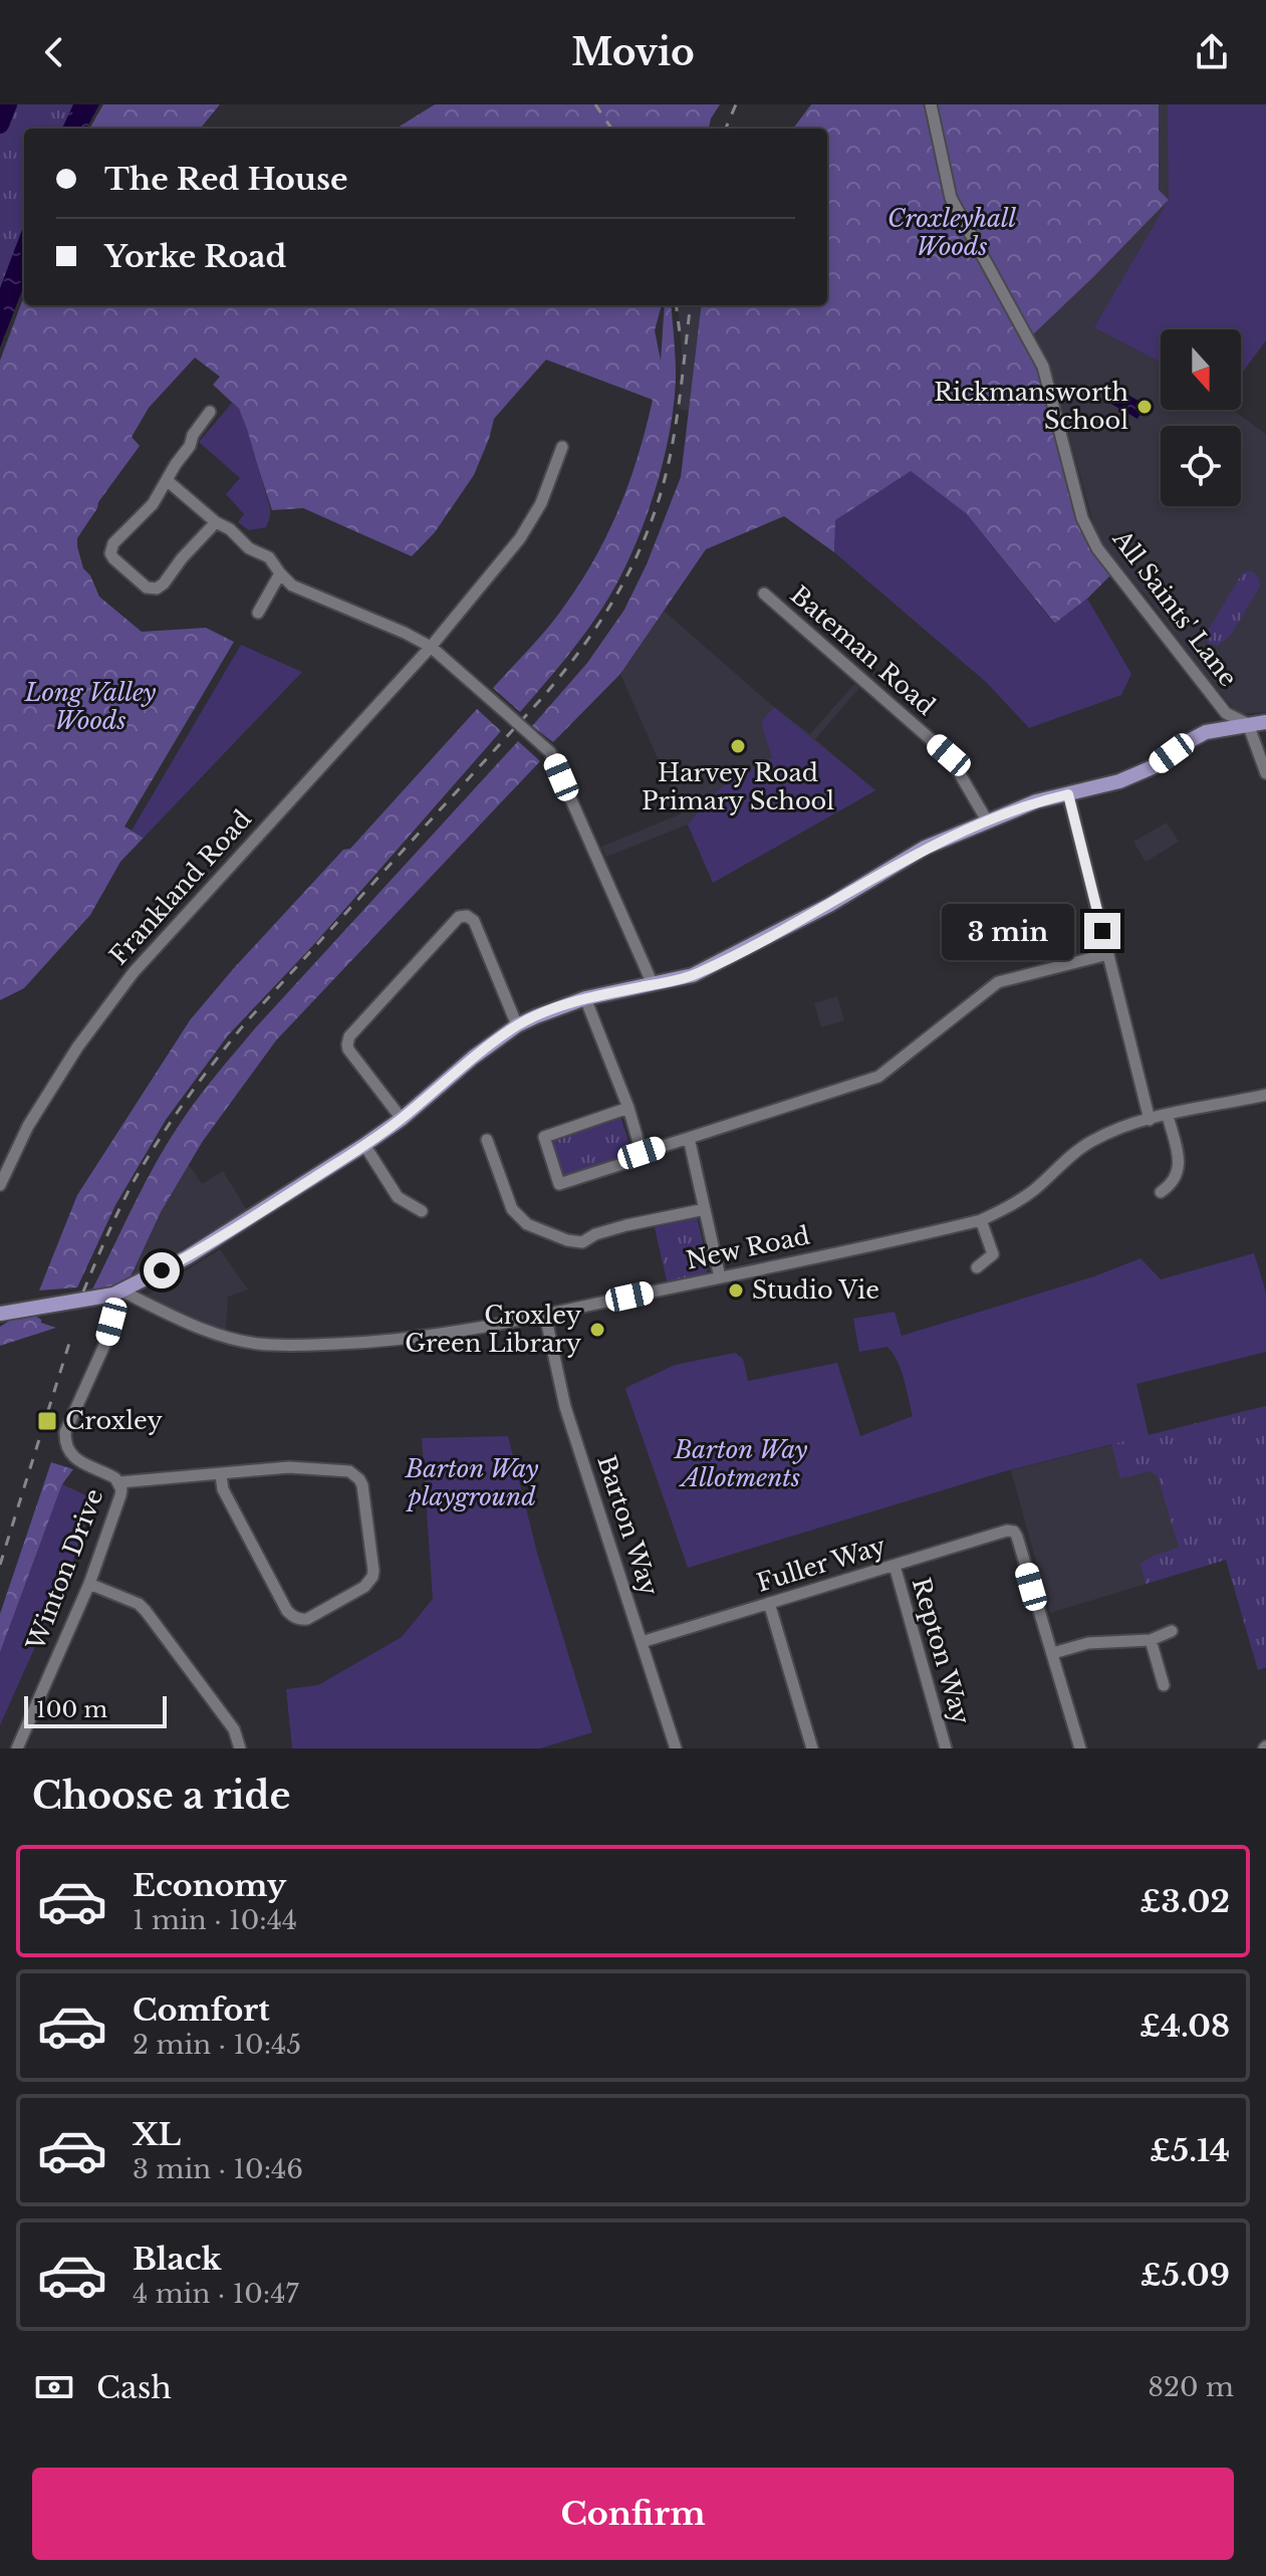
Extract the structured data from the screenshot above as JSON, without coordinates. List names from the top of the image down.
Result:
{
  "streets": {
    "street": [
      "All Saints' Lane",
      "Bateman Road",
      "Frankland Road",
      "New Road",
      "Barton Way",
      "Fuller Way",
      "Winton Drive",
      "Repton Way"
    ]
  },
  "crossings": [
    ["New Road", "Barton Way"],
    ["New Road", "Winton Drive"],
    ["Barton Way", "Fuller Way"],
    ["Fuller Way", "Repton Way"]
  ],
  "parks": [
    "Croxleyhall Woods",
    "Long Valley Woods",
    "Barton Way Allotments",
    "Barton Way playground"
  ],
  "places": {
    "other": [
      "Rickmansworth School",
      "Harvey Road Primary School",
      "Studio Vie",
      "Croxley Green Library"
    ],
    "transit": ["Croxley"]
  },
  "scale_bar": "100 m",
  "north": "bottom",
  "page": {
    "header": "Movio",
    "banner": ["The Red House", "Yorke Road"],
    "bubble": "3 min",
    "scale": "100 m",
    "heading": "Choose a ride",
    "list": [
      {
        "name": "Economy",
        "note": "1 min · 10:44",
        "value": "£3.02"
      },
      {
        "name": "Comfort",
        "note": "2 min · 10:45",
        "value": "£4.08"
      },
      {
        "name": "XL",
        "note": "3 min · 10:46",
        "value": "£5.14"
      },
      {
        "name": "Black",
        "note": "4 min · 10:47",
        "value": "£5.09"
      }
    ],
    "pay": ["Cash", "820 m"],
    "buttons": "Confirm"
  }
}
